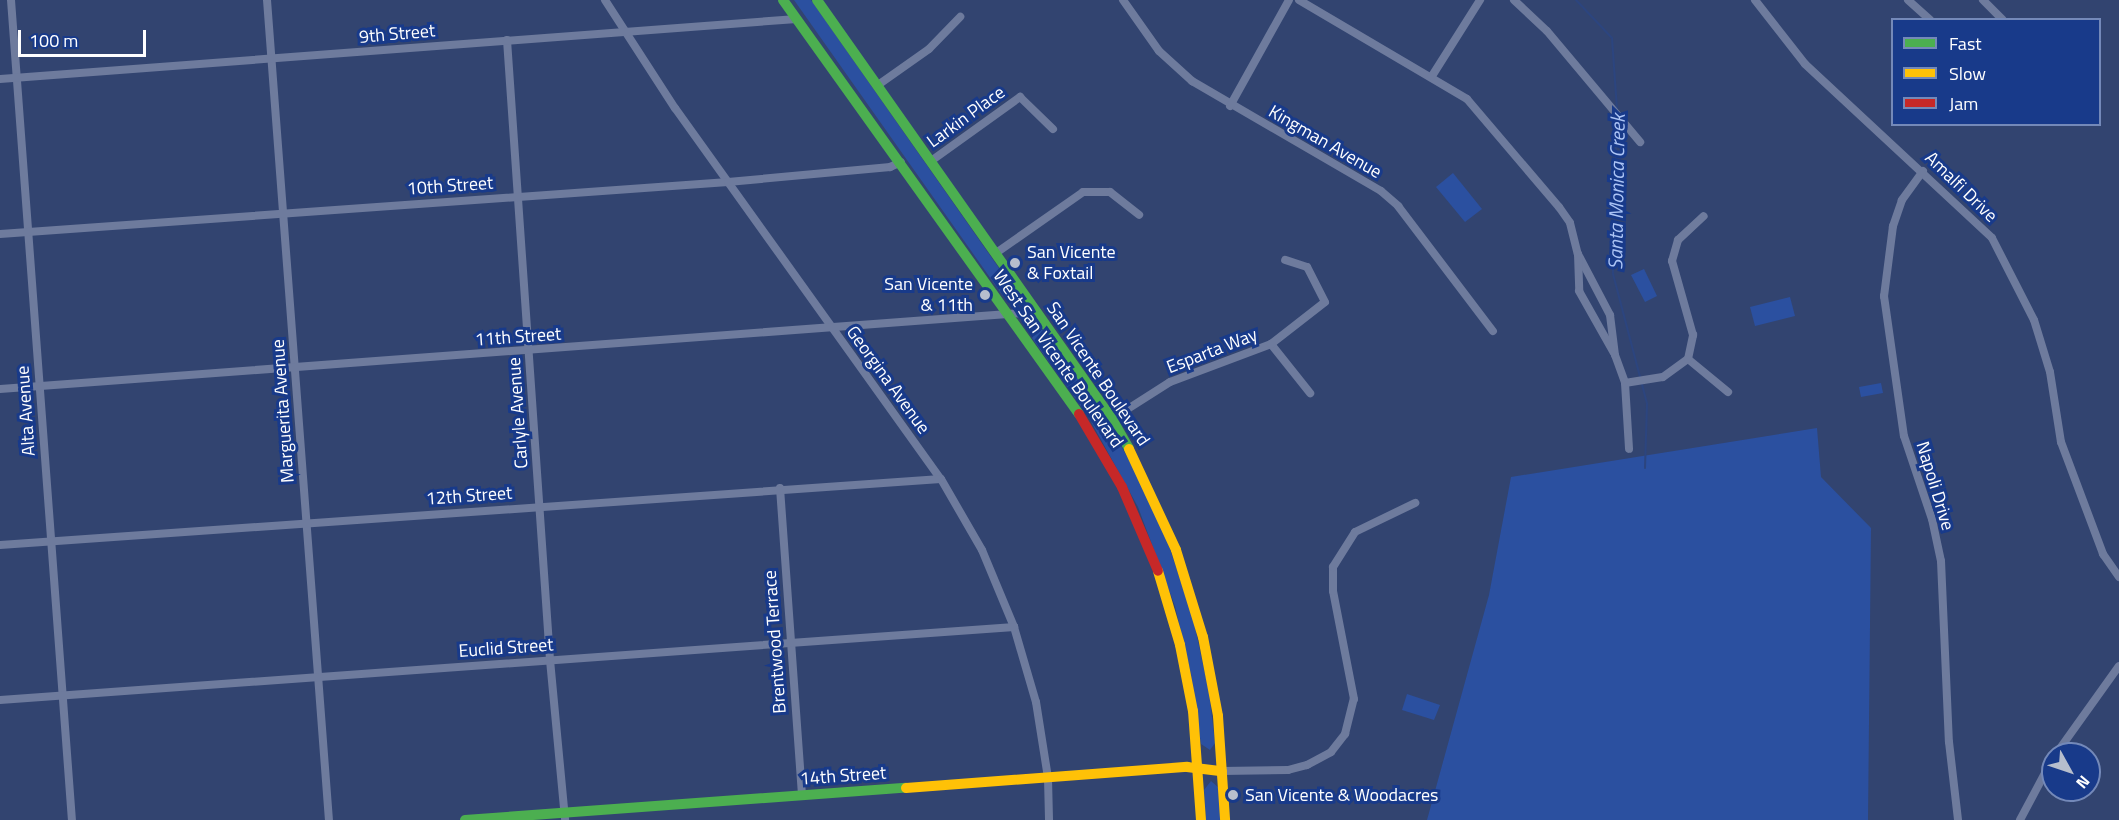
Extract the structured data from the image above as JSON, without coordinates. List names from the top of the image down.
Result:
{
  "streets": {
    "main road": ["West San Vicente Boulevard", "San Vicente Boulevard", "14th Street"],
    "street": [
      "9th Street",
      "Larkin Place",
      "Kingman Avenue",
      "10th Street",
      "Amalfi Drive",
      "11th Street",
      "Esparta Way",
      "Georgina Avenue",
      "Alta Avenue",
      "Marguerita Avenue",
      "Carlyle Avenue",
      "Napoli Drive",
      "12th Street",
      "Brentwood Terrace",
      "Euclid Street"
    ]
  },
  "crossings": [
    ["9th Street", "West San Vicente Boulevard"],
    ["9th Street", "Georgina Avenue"],
    ["9th Street", "Alta Avenue"],
    ["9th Street", "Marguerita Avenue"],
    ["9th Street", "Carlyle Avenue"],
    ["Larkin Place", "San Vicente Boulevard"],
    ["10th Street", "West San Vicente Boulevard"],
    ["10th Street", "Georgina Avenue"],
    ["10th Street", "Alta Avenue"],
    ["10th Street", "Marguerita Avenue"],
    ["10th Street", "Carlyle Avenue"],
    ["Amalfi Drive", "Napoli Drive"],
    ["11th Street", "West San Vicente Boulevard"],
    ["11th Street", "San Vicente Boulevard"],
    ["11th Street", "Georgina Avenue"],
    ["11th Street", "Alta Avenue"],
    ["11th Street", "Marguerita Avenue"],
    ["11th Street", "Carlyle Avenue"],
    ["Esparta Way", "San Vicente Boulevard"],
    ["West San Vicente Boulevard", "14th Street"],
    ["San Vicente Boulevard", "14th Street"],
    ["Georgina Avenue", "12th Street"],
    ["Georgina Avenue", "Euclid Street"],
    ["Georgina Avenue", "14th Street"],
    ["Alta Avenue", "12th Street"],
    ["Alta Avenue", "Euclid Street"],
    ["Marguerita Avenue", "12th Street"],
    ["Marguerita Avenue", "Euclid Street"],
    ["Carlyle Avenue", "12th Street"],
    ["Carlyle Avenue", "Euclid Street"],
    ["Carlyle Avenue", "14th Street"],
    ["12th Street", "Brentwood Terrace"],
    ["Brentwood Terrace", "Euclid Street"],
    ["Brentwood Terrace", "14th Street"]
  ],
  "water": ["Santa Monica Creek"],
  "places": ["San Vicente & Foxtail", "San Vicente & 11th", "San Vicente & Woodacres"],
  "legend": ["Fast", "Slow", "Jam"],
  "scale_bar": "100 m",
  "north": "bottom right"
}
